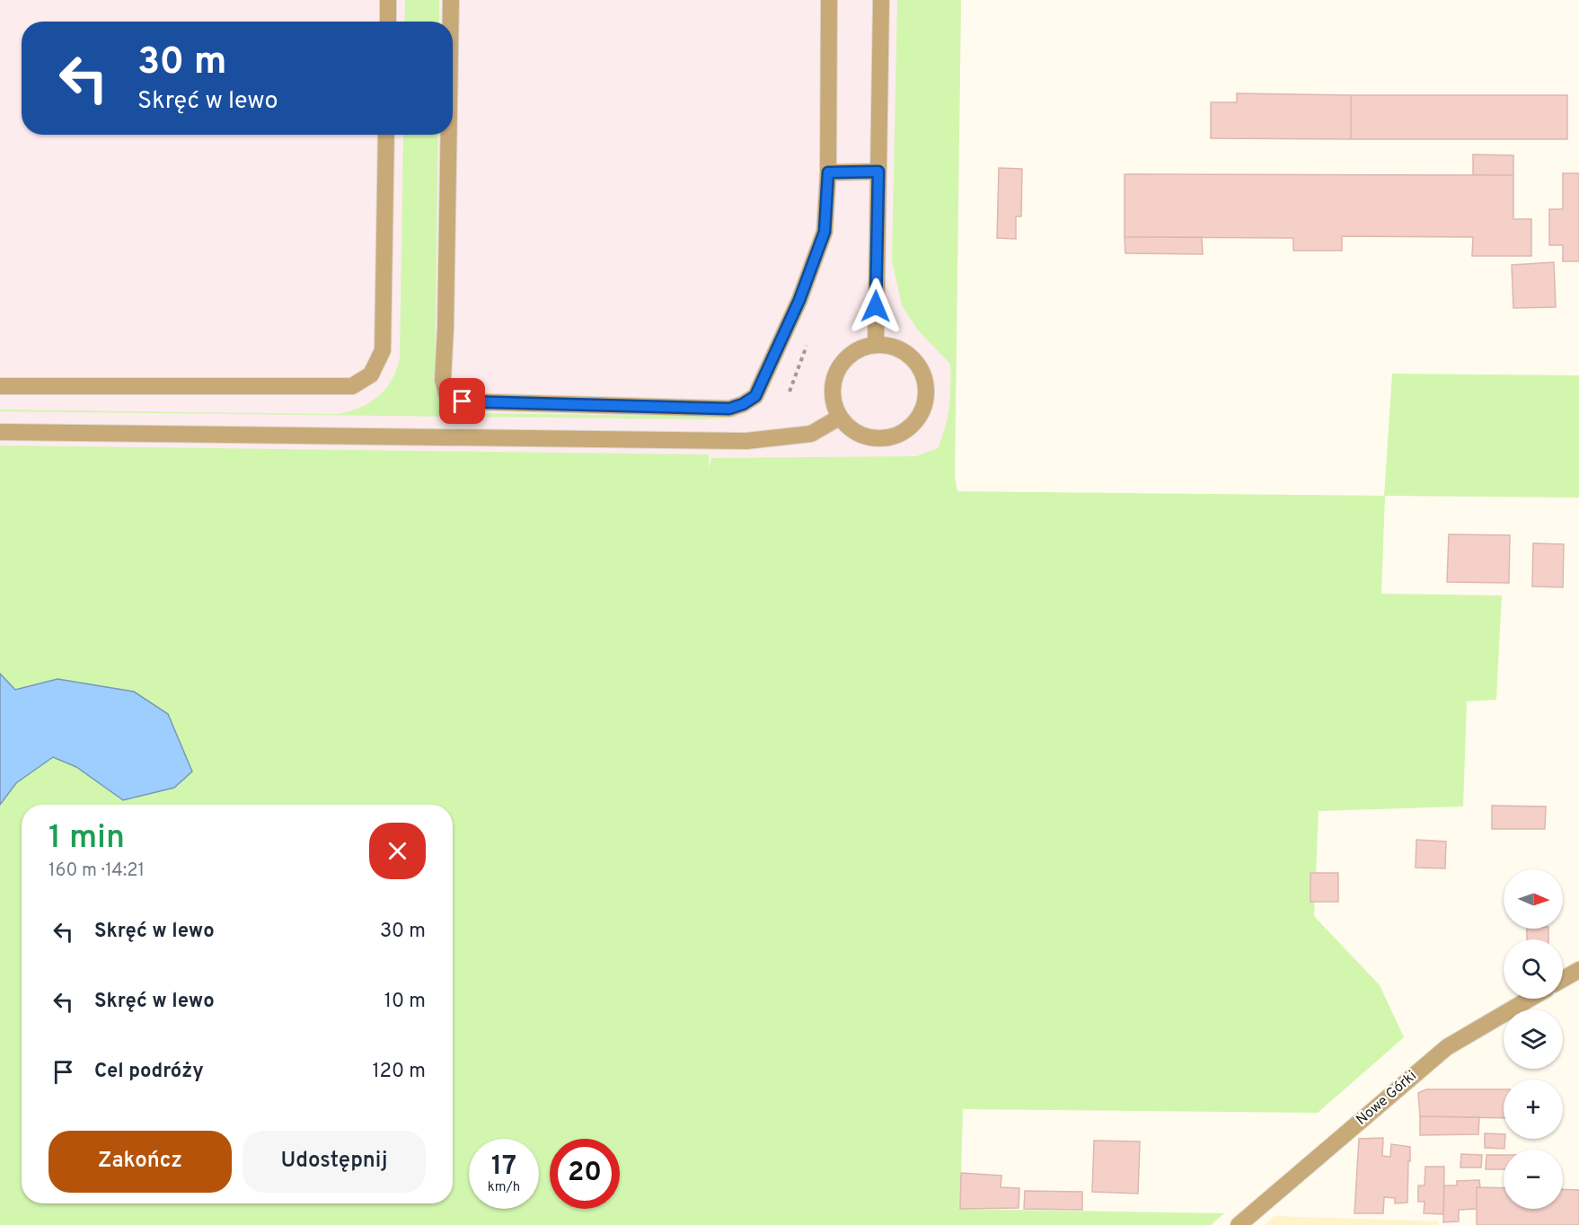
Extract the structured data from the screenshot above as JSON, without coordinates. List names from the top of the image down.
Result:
{
  "streets": {
    "street": ["Nowe Górki"]
  },
  "north": "right",
  "page": {
    "turn": ["30 m", "Skręć w lewo"],
    "heading": ["1 min", "160 m · 14:21"],
    "map_buttons": ["+", "−"],
    "list": [
      {
        "name": "Skręć w lewo",
        "value": "30 m"
      },
      {
        "name": "Skręć w lewo",
        "value": "10 m"
      },
      {
        "name": "Cel podróży",
        "value": "120 m"
      }
    ],
    "buttons": ["Zakończ", "Udostępnij"],
    "speed": "17 km/h",
    "limit": "20"
  }
}
